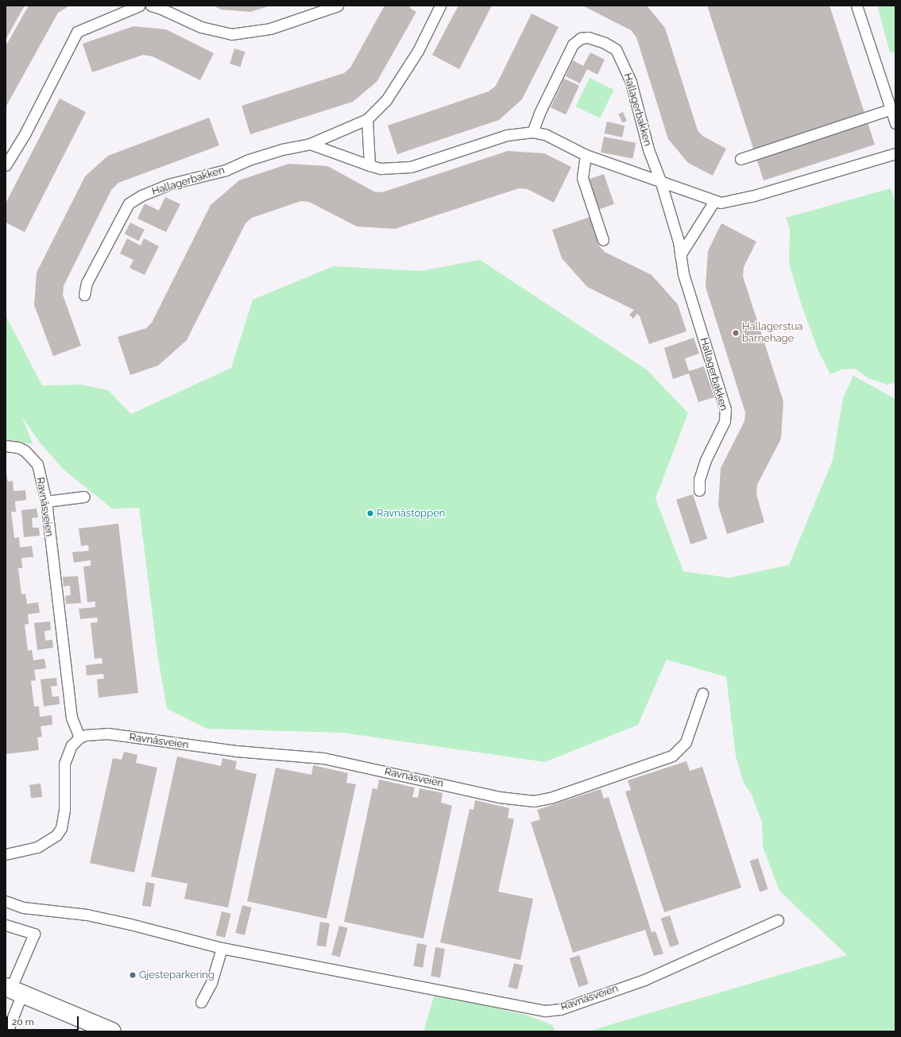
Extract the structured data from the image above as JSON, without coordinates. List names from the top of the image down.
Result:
{
  "streets": {
    "lane": ["Hallagerbakken", "Ravnåsveien"]
  },
  "places": ["Hallagerstua barnehage", "Ravnåstoppen", "Gjesteparkering"],
  "scale_bar": "20 m"
}
